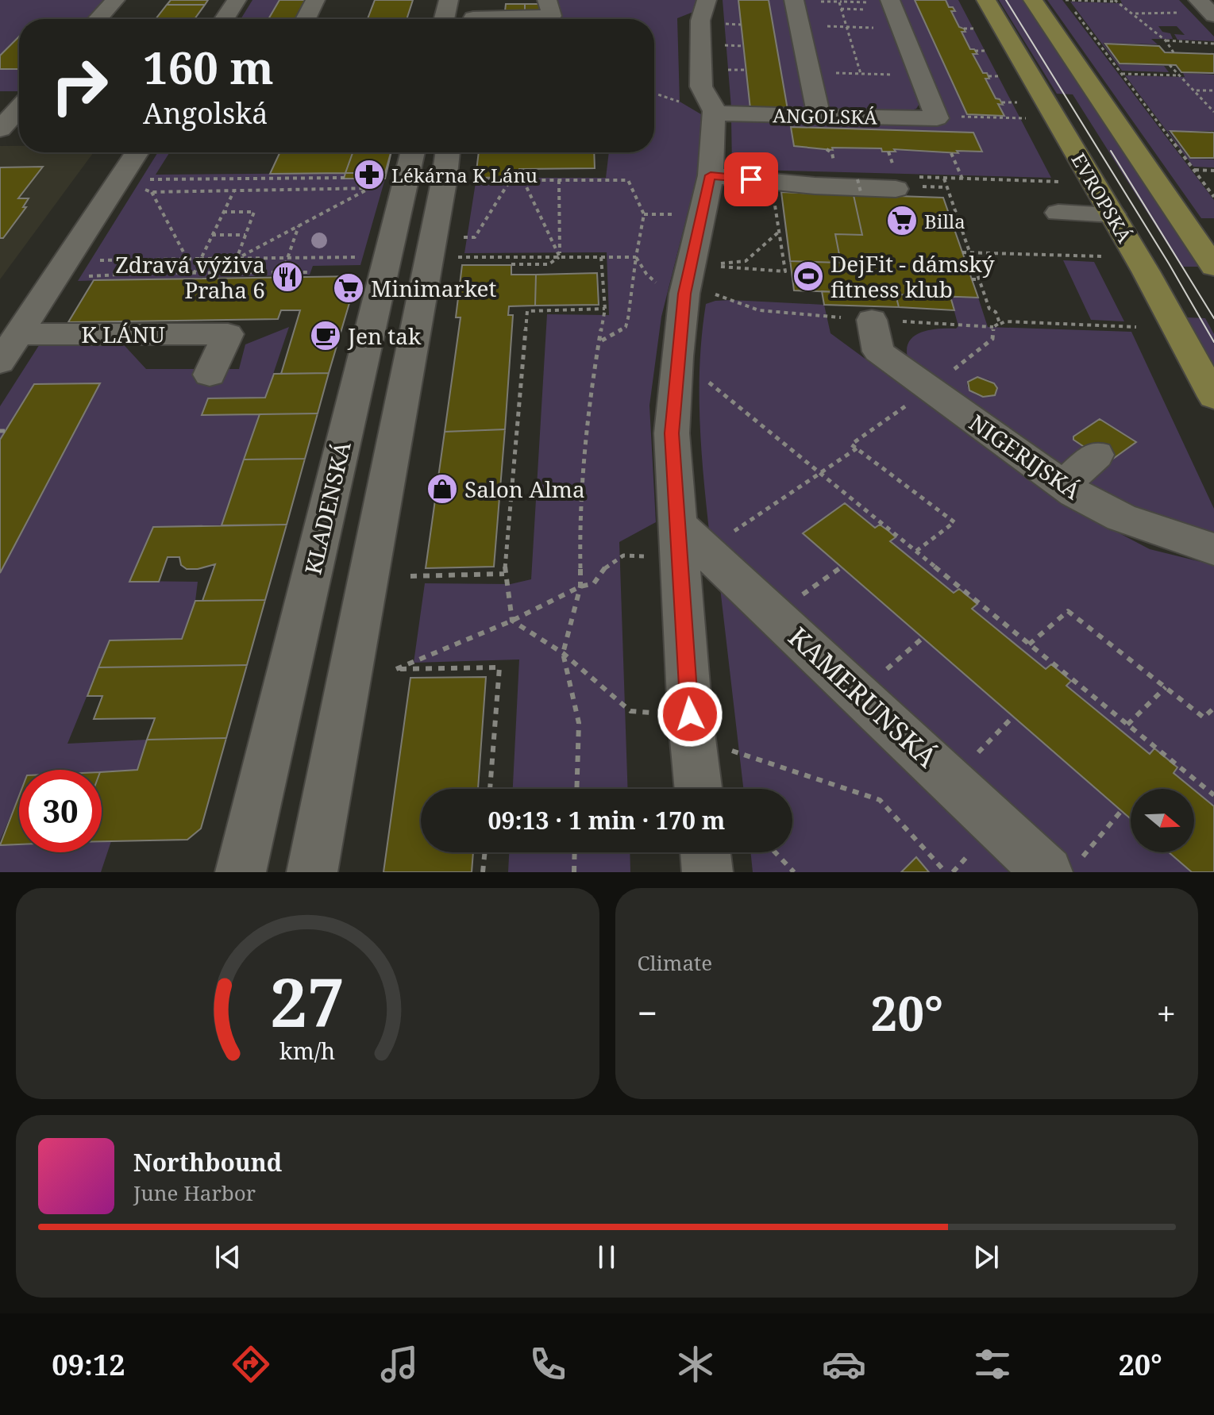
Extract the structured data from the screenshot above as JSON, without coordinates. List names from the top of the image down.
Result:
{
  "streets": {
    "main road": ["EVROPSKÁ"],
    "street": [
      "ANGOLSKÁ",
      "K LÁNU",
      "NIGERIJSKÁ",
      "KLADENSKÁ",
      "KAMERUNSKÁ"
    ]
  },
  "places": {
    "pharmacy": ["Lékárna K Lánu"],
    "supermarket": ["Billa", "Minimarket"],
    "sports": ["DejFit - dámský fitness klub"],
    "restaurant": ["Zdravá výživa Praha 6"],
    "cafe": ["Jen tak"],
    "shop": ["Salon Alma"]
  },
  "north": "right",
  "page": {
    "turn": ["160 m", "Angolská"],
    "limit": "30",
    "trip": "09:13 · 1 min · 170 m",
    "tile": "Climate",
    "heat": ["−", "20°", "+"],
    "song": ["Northbound", "June Harbor"],
    "tabs": ["09:12", "20°"],
    "gauge": ["27", "km/h"]
  }
}
